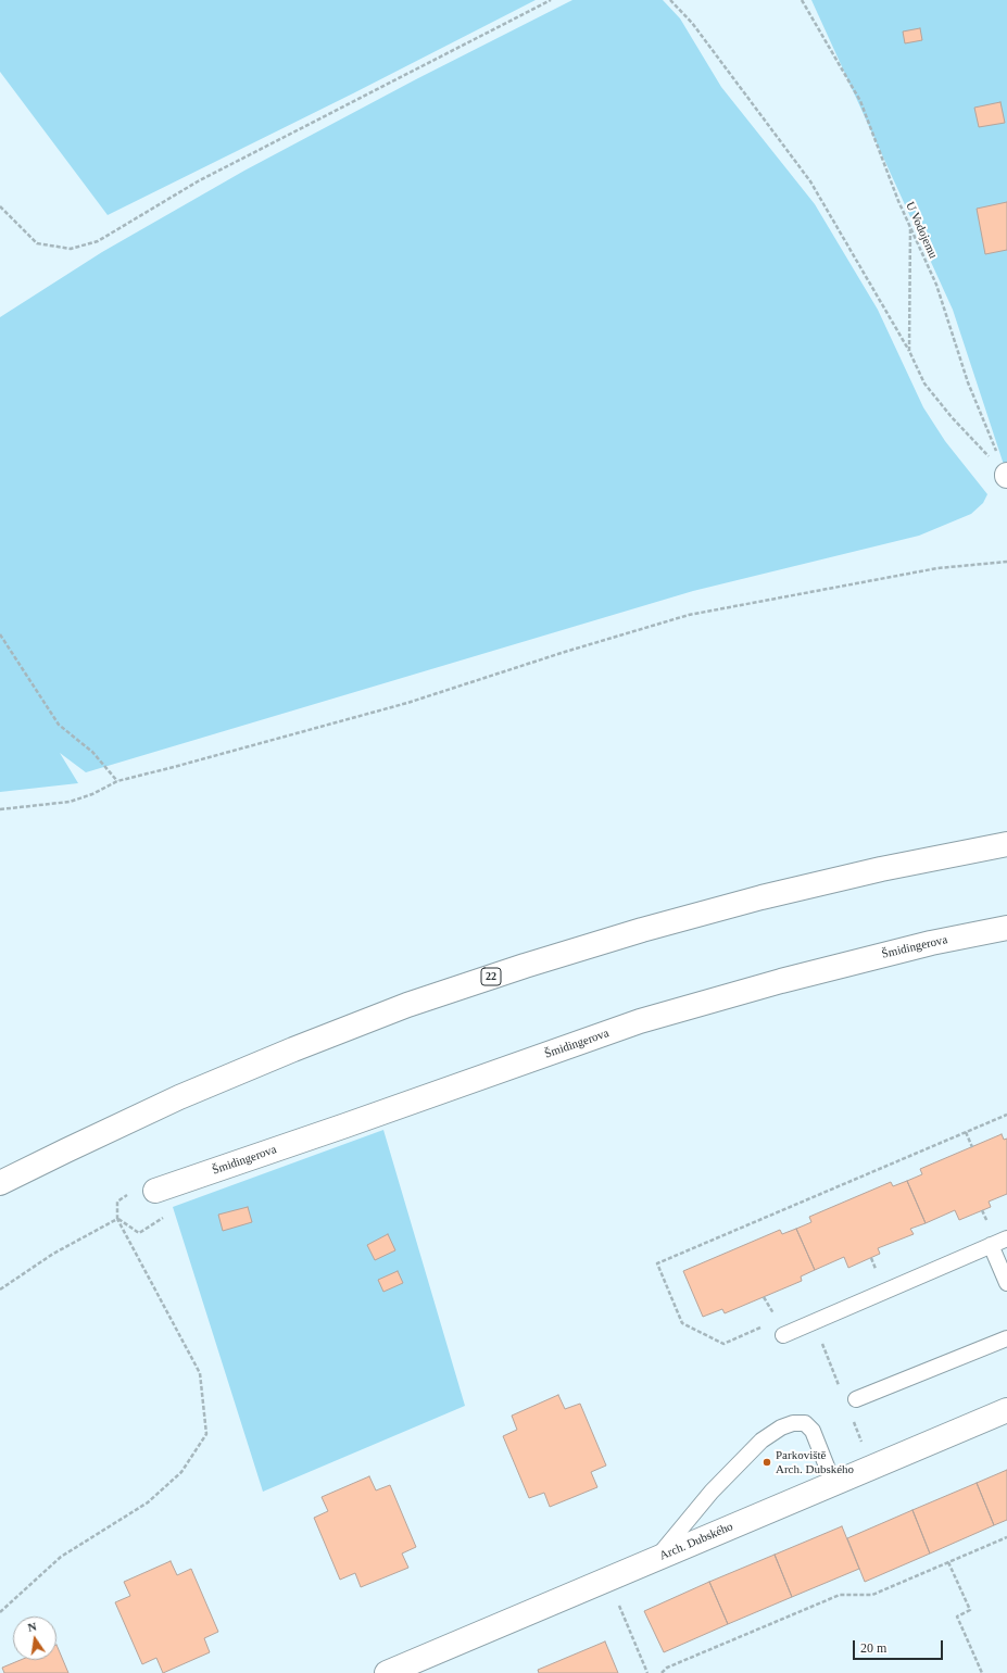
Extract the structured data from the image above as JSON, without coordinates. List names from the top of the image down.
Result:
{
  "streets": {
    "street": ["Šmidingerova", "22", "Arch. Dubského"],
    "path": ["U Vodojemu"]
  },
  "places": ["Parkoviště Arch. Dubského"],
  "scale_bar": "20 m",
  "north": "top"
}
